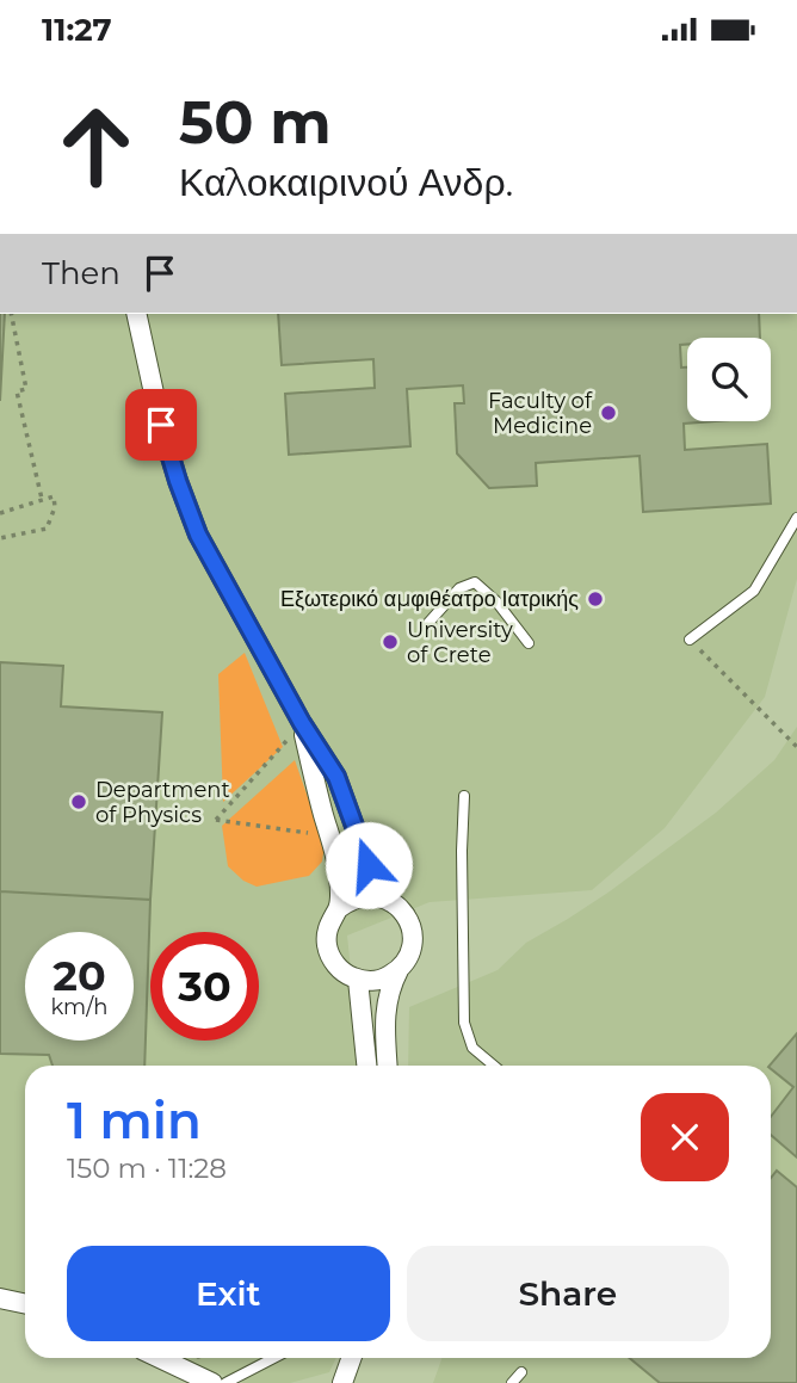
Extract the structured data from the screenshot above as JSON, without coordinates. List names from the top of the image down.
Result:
{
  "places": [
    "Faculty of Medicine",
    "Εξωτερικό αμφιθέατρο Ιατρικής",
    "University of Crete",
    "Department of Physics"
  ],
  "page": {
    "status": "11:27",
    "turn": ["50 m", "Καλοκαιρινού Ανδρ."],
    "then": "Then",
    "speed": "20 km/h",
    "limit": "30",
    "heading": ["1 min", "150 m · 11:28"],
    "buttons": ["Exit", "Share"]
  }
}
